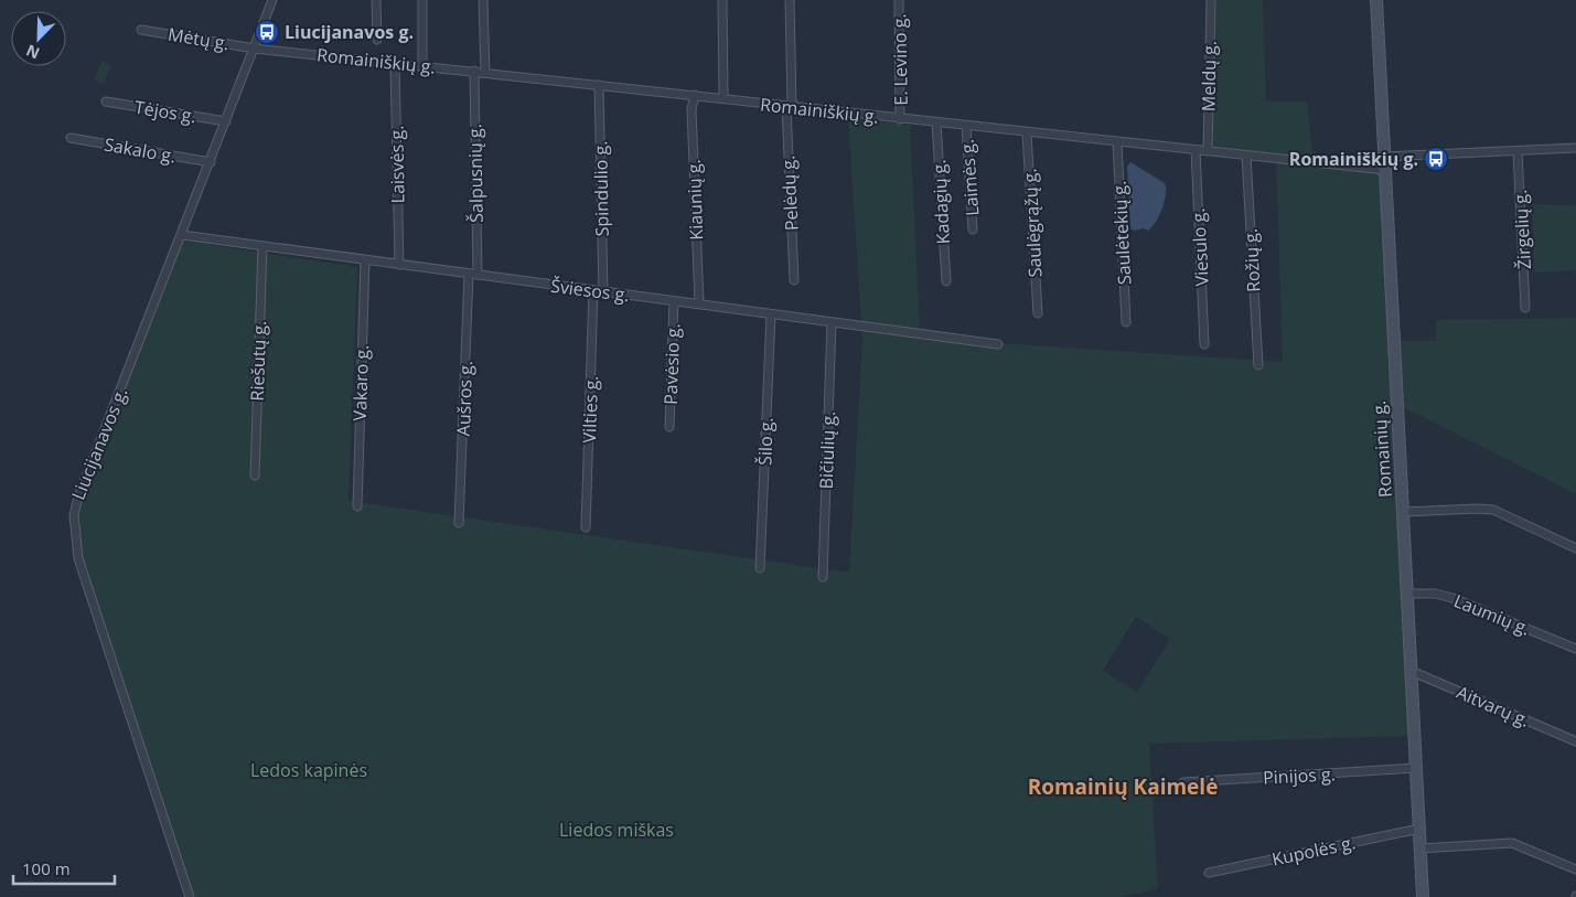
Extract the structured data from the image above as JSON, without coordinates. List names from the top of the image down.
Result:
{
  "streets": {
    "main road": ["Romainių g."],
    "street": [
      "Mėtų g.",
      "E. Levino g.",
      "Romainiškių g.",
      "Meldų g.",
      "Tėjos g.",
      "Sakalo g.",
      "Laisvės g.",
      "Šalpusnių g.",
      "Laimės g.",
      "Spindulio g.",
      "Pelėdų g.",
      "Kiaunių g.",
      "Kadagių g.",
      "Saulėgrąžų g.",
      "Žirgelių g.",
      "Saulėtekių g.",
      "Viesulo g.",
      "Rožių g.",
      "Šviesos g.",
      "Riešutų g.",
      "Pavėsio g.",
      "Vakaro g.",
      "Aušros g.",
      "Vilties g.",
      "Šilo g.",
      "Liucijanavos g.",
      "Bičiulių g.",
      "Laumių g.",
      "Aitvarų g.",
      "Pinijos g.",
      "Kupolės g."
    ]
  },
  "crossings": [
    ["Mėtų g.", "Romainiškių g."],
    ["Mėtų g.", "Liucijanavos g."],
    ["E. Levino g.", "Romainiškių g."],
    ["Romainiškių g.", "Meldų g."],
    ["Romainiškių g.", "Laisvės g."],
    ["Romainiškių g.", "Šalpusnių g."],
    ["Romainiškių g.", "Laimės g."],
    ["Romainiškių g.", "Spindulio g."],
    ["Romainiškių g.", "Pelėdų g."],
    ["Romainiškių g.", "Kiaunių g."],
    ["Romainiškių g.", "Kadagių g."],
    ["Romainiškių g.", "Saulėgrąžų g."],
    ["Romainiškių g.", "Saulėtekių g."],
    ["Romainiškių g.", "Viesulo g."],
    ["Romainiškių g.", "Rožių g."],
    ["Romainiškių g.", "Liucijanavos g."],
    ["Romainiškių g.", "Romainių g."],
    ["Tėjos g.", "Liucijanavos g."],
    ["Sakalo g.", "Liucijanavos g."],
    ["Laisvės g.", "Šviesos g."],
    ["Šalpusnių g.", "Šviesos g."],
    ["Šalpusnių g.", "Aušros g."],
    ["Spindulio g.", "Šviesos g."],
    ["Kiaunių g.", "Šviesos g."],
    ["Šviesos g.", "Riešutų g."],
    ["Šviesos g.", "Pavėsio g."],
    ["Šviesos g.", "Vakaro g."],
    ["Šviesos g.", "Aušros g."],
    ["Šviesos g.", "Vilties g."],
    ["Šviesos g.", "Šilo g."],
    ["Šviesos g.", "Liucijanavos g."],
    ["Šviesos g.", "Bičiulių g."],
    ["Romainių g.", "Laumių g."],
    ["Romainių g.", "Aitvarų g."],
    ["Romainių g.", "Pinijos g."],
    ["Romainių g.", "Kupolės g."]
  ],
  "districts": ["Romainių Kaimelė"],
  "parks": ["Ledos kapinės", "Liedos miškas"],
  "places": {
    "bus stop": ["Liucijanavos g.", "Romainiškių g."]
  },
  "scale_bar": "100 m",
  "north": "bottom left"
}
